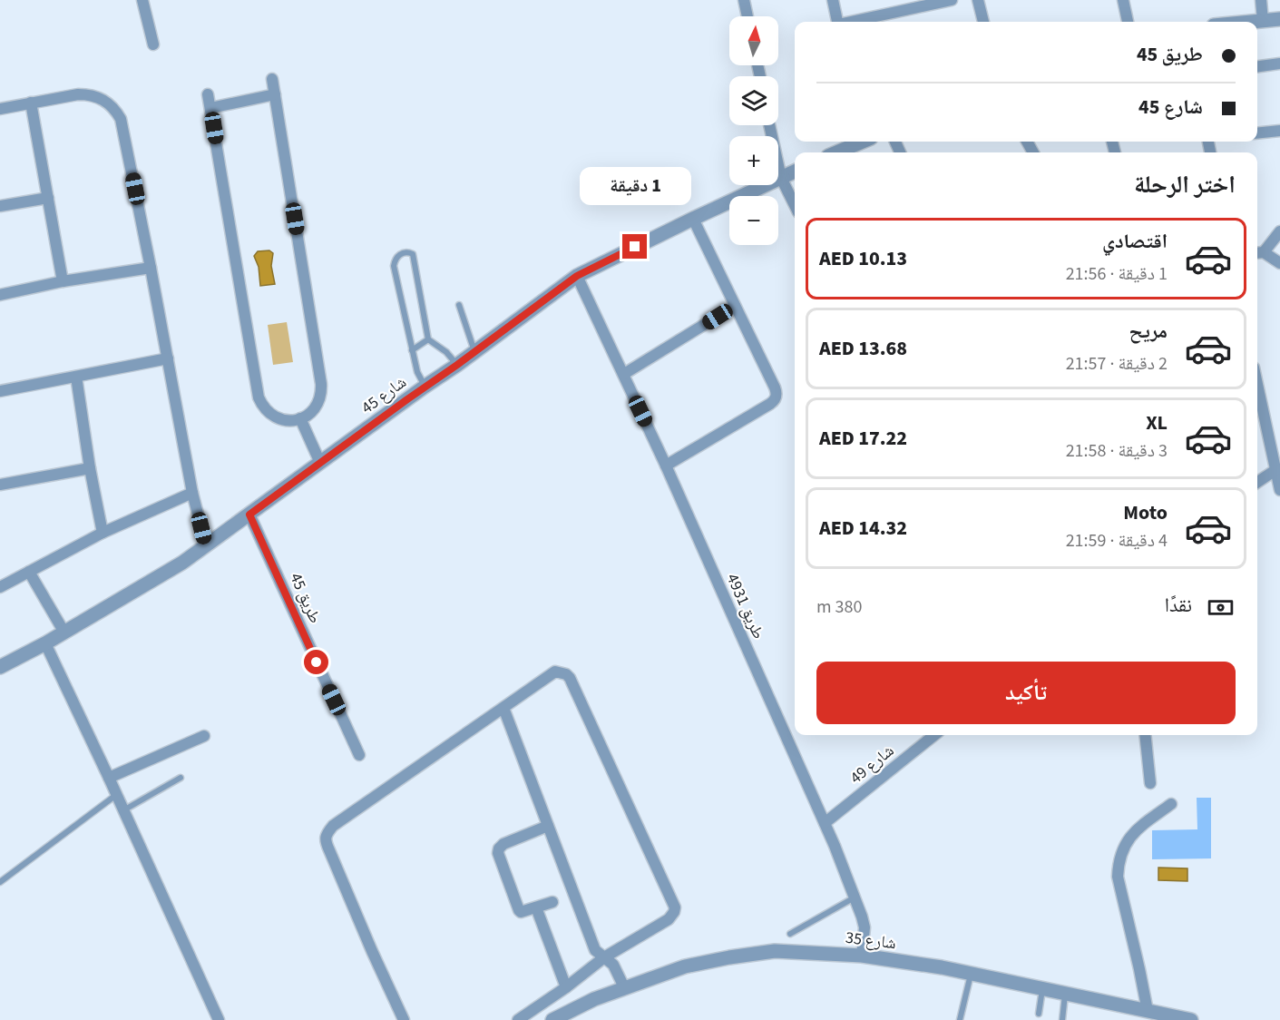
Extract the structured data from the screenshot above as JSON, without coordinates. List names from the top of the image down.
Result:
{
  "streets": {
    "street": [
      "شارع 45",
      "طريق 45",
      "طريق 4931",
      "شارع 49",
      "شارع 35"
    ]
  },
  "crossings": [
    ["شارع 45", "طريق 45"],
    ["شارع 45", "طريق 4931"],
    ["طريق 4931", "شارع 49"],
    ["طريق 4931", "شارع 35"]
  ],
  "north": "top",
  "page": {
    "map_buttons": ["+", "−"],
    "banner": ["طريق 45", "شارع 45"],
    "heading": "اختر الرحلة",
    "bubble": "1 دقيقة",
    "list": [
      {
        "name": "اقتصادي",
        "note": "1 دقيقة · 21:56",
        "value": "AED 10.13"
      },
      {
        "name": "مريح",
        "note": "2 دقيقة · 21:57",
        "value": "AED 13.68"
      },
      {
        "name": "XL",
        "note": "3 دقيقة · 21:58",
        "value": "AED 17.22"
      },
      {
        "name": "Moto",
        "note": "4 دقيقة · 21:59",
        "value": "AED 14.32"
      }
    ],
    "pay": ["نقدًا", "380 m"],
    "buttons": "تأكيد"
  }
}
